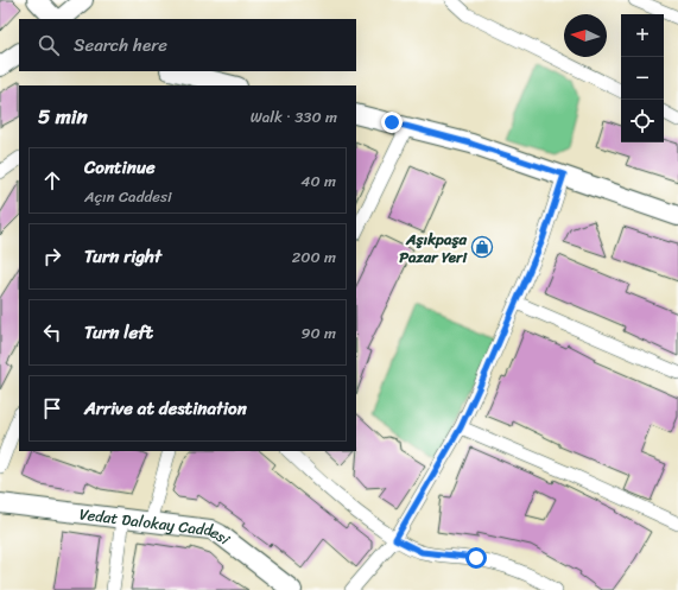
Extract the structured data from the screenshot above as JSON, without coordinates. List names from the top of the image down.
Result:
{
  "streets": {
    "street": ["Vedat Dalokay Caddesi"]
  },
  "places": {
    "shop": ["Aşıkpaşa Pazar Yeri"]
  },
  "north": "left",
  "page": {
    "map_buttons": ["+", "−"],
    "search": "Search here",
    "heading": ["5 min", "Walk · 330 m"],
    "list": [
      ["Continue", "Açın Caddesi", "40 m"],
      ["Turn right", "200 m"],
      ["Turn left", "90 m"],
      "Arrive at destination"
    ]
  }
}
